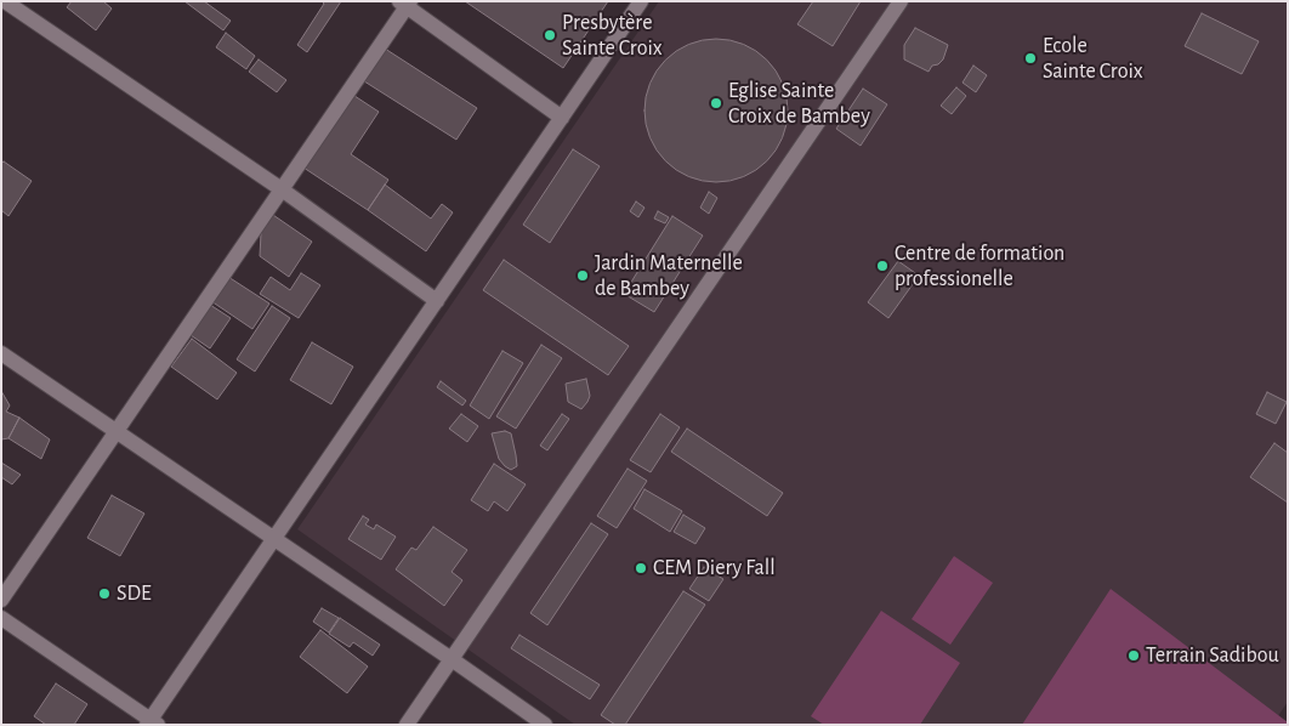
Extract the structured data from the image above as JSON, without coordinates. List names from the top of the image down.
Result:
{
  "places": [
    "Presbytère Sainte Croix",
    "Ecole Sainte Croix",
    "Eglise Sainte Croix de Bambey",
    "Centre de formation professionelle",
    "Jardin Maternelle de Bambey",
    "CEM Diery Fall",
    "SDE",
    "Terrain Sadibou"
  ]
}
